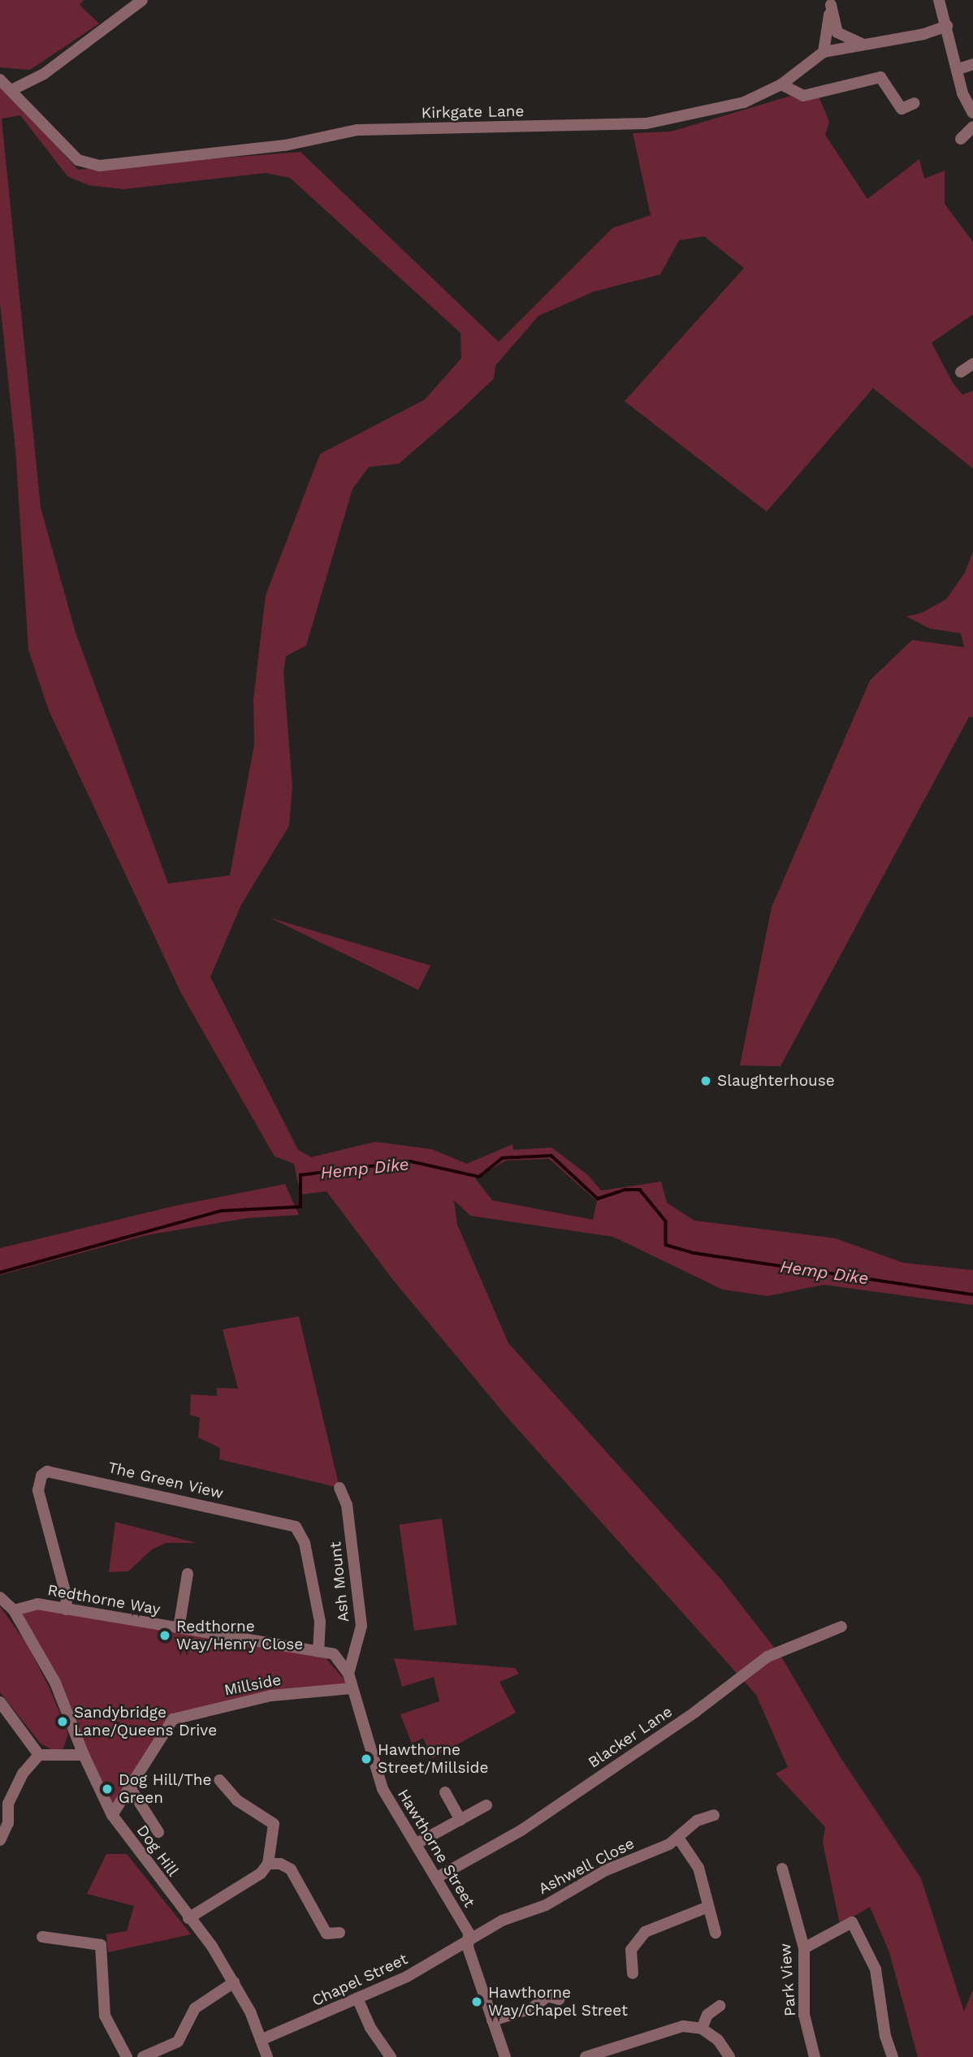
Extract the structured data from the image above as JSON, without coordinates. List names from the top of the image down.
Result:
{
  "streets": {
    "street": [
      "Kirkgate Lane",
      "The Green View",
      "Ash Mount",
      "Redthorne Way",
      "Millside",
      "Blacker Lane",
      "Hawthorne Street",
      "Dog Hill",
      "Ashwell Close",
      "Chapel Street",
      "Park View"
    ]
  },
  "crossings": [
    ["The Green View", "Redthorne Way"],
    ["Ash Mount", "Redthorne Way"],
    ["Ash Mount", "Hawthorne Street"],
    ["Redthorne Way", "Hawthorne Street"],
    ["Redthorne Way", "Dog Hill"],
    ["Millside", "Hawthorne Street"],
    ["Millside", "Dog Hill"],
    ["Blacker Lane", "Hawthorne Street"],
    ["Hawthorne Street", "Ashwell Close"],
    ["Hawthorne Street", "Chapel Street"],
    ["Dog Hill", "Chapel Street"],
    ["Ashwell Close", "Chapel Street"]
  ],
  "water": ["Hemp Dike"],
  "places": [
    "Slaughterhouse",
    "Redthorne Way/Henry Close",
    "Sandybridge Lane/Queens Drive",
    "Hawthorne Street/Millside",
    "Dog Hill/The Green",
    "Hawthorne Way/Chapel Street"
  ]
}
